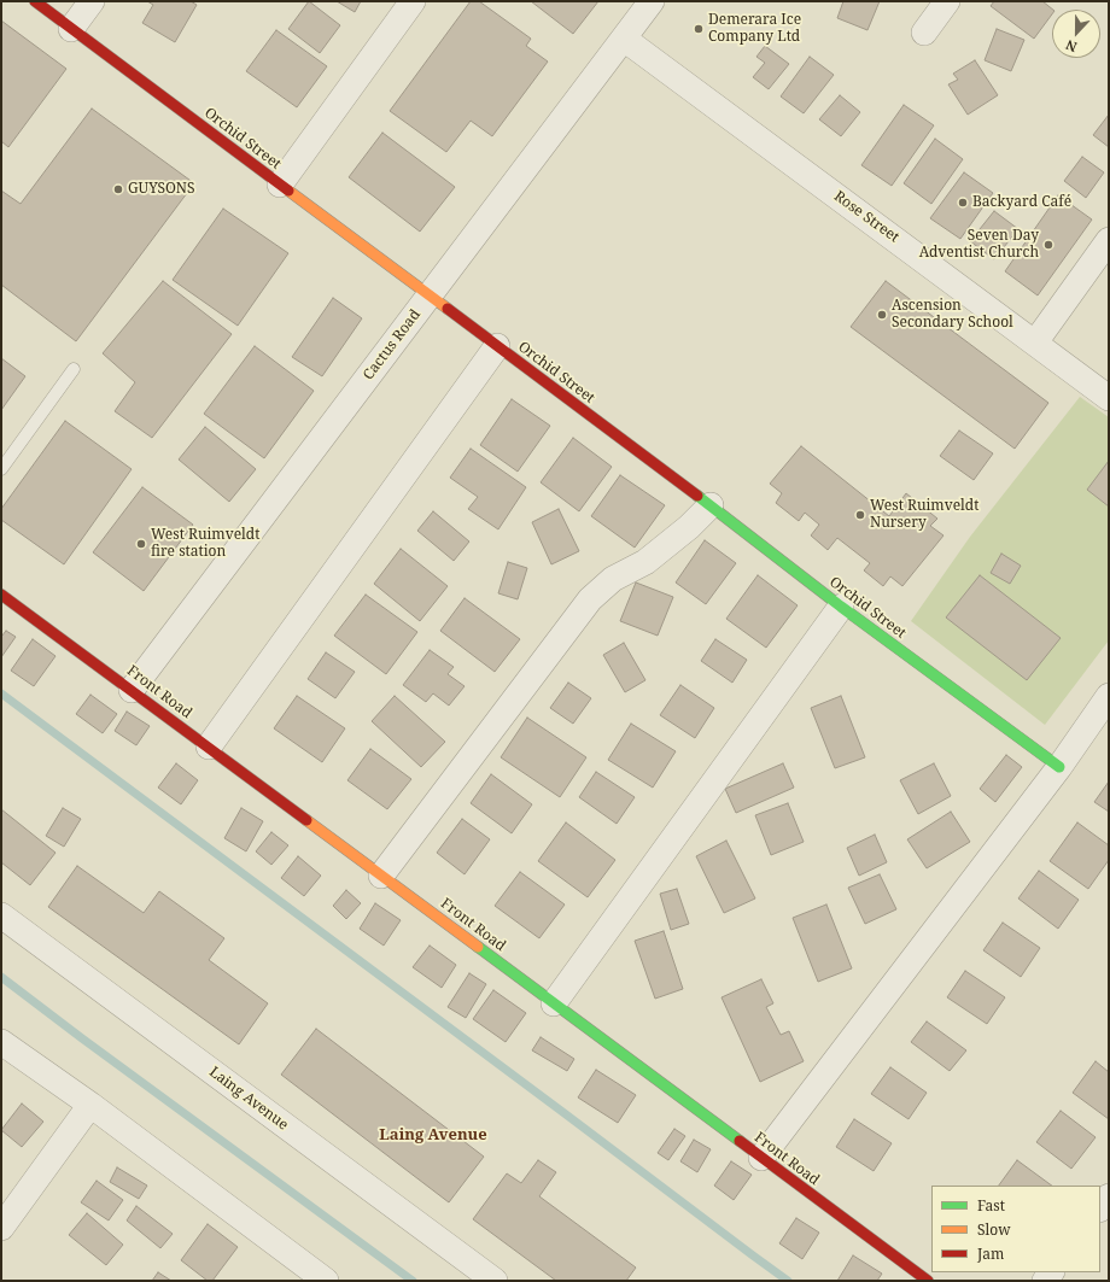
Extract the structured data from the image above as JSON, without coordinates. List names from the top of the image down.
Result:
{
  "streets": {
    "street": [
      "Orchid Street",
      "Rose Street",
      "Cactus Road",
      "Front Road",
      "Laing Avenue"
    ]
  },
  "crossings": [
    ["Orchid Street", "Cactus Road"],
    ["Rose Street", "Cactus Road"],
    ["Cactus Road", "Front Road"]
  ],
  "districts": ["Laing Avenue"],
  "places": [
    "Demerara Ice Company Ltd",
    "GUYSONS",
    "Backyard Café",
    "Seven Day Adventist Church",
    "Ascension Secondary School",
    "West Ruimveldt Nursery",
    "West Ruimveldt fire station"
  ],
  "legend": ["Fast", "Slow", "Jam"],
  "north": "bottom"
}
